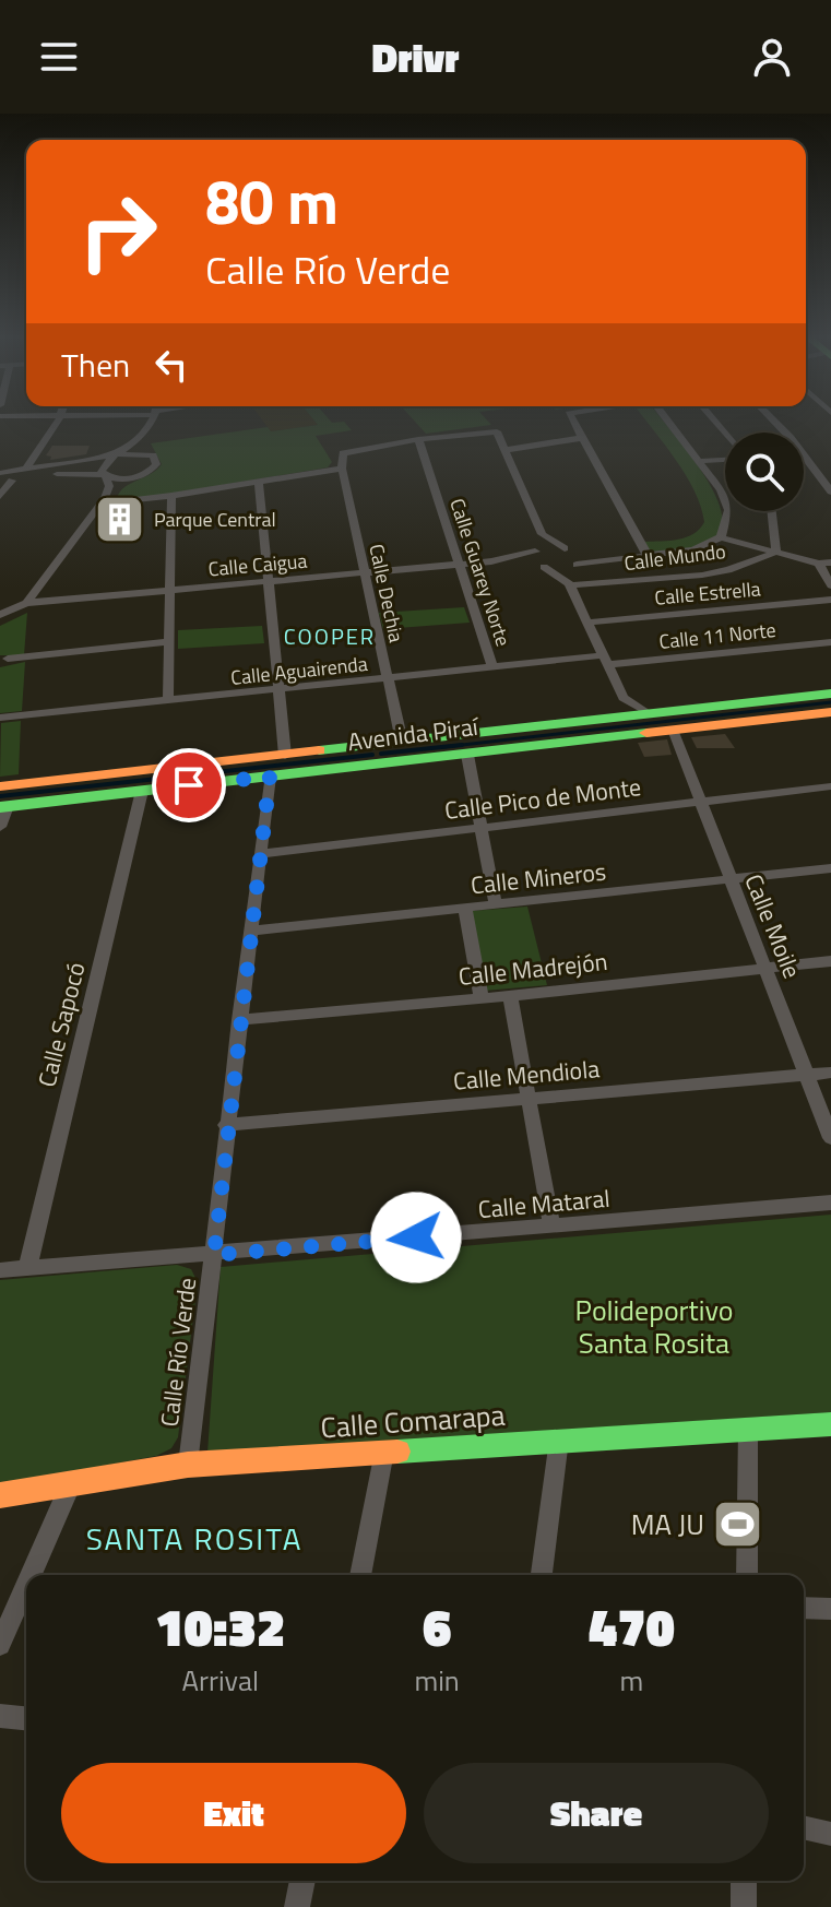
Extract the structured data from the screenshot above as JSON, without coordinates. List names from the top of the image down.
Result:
{
  "streets": {
    "main road": ["Avenida Piraí", "Calle Comarapa"],
    "street": [
      "Calle Mundo",
      "Calle Caigua",
      "Calle Guarey Norte",
      "Calle Dechia",
      "Calle Estrella",
      "Calle 11 Norte",
      "Calle Aguairenda",
      "Calle Pico de Monte",
      "Calle Mineros",
      "Calle Moile",
      "Calle Madrejón",
      "Calle Sapocó",
      "Calle Mendiola",
      "Calle Mataral",
      "Calle Río Verde"
    ]
  },
  "crossings": [
    ["Calle Caigua", "Calle Guarey Norte"],
    ["Calle Caigua", "Calle Dechia"],
    ["Calle Guarey Norte", "Calle Dechia"],
    ["Calle Guarey Norte", "Calle Aguairenda"],
    ["Calle Dechia", "Calle Aguairenda"],
    ["Calle Dechia", "Avenida Piraí"],
    ["Calle 11 Norte", "Calle Aguairenda"],
    ["Avenida Piraí", "Calle Moile"],
    ["Avenida Piraí", "Calle Sapocó"],
    ["Avenida Piraí", "Calle Río Verde"],
    ["Calle Pico de Monte", "Calle Moile"],
    ["Calle Pico de Monte", "Calle Río Verde"],
    ["Calle Mineros", "Calle Moile"],
    ["Calle Mineros", "Calle Río Verde"],
    ["Calle Moile", "Calle Madrejón"],
    ["Calle Moile", "Calle Mendiola"],
    ["Calle Madrejón", "Calle Río Verde"],
    ["Calle Sapocó", "Calle Mataral"],
    ["Calle Mendiola", "Calle Río Verde"],
    ["Calle Mataral", "Calle Río Verde"],
    ["Calle Río Verde", "Calle Comarapa"]
  ],
  "districts": ["COOPER", "SANTA ROSITA"],
  "parks": ["Polideportivo Santa Rosita"],
  "places": {
    "building": ["Parque Central"],
    "sports": ["MA JU"]
  },
  "page": {
    "header": "Drivr",
    "turn": ["80 m", "Calle Río Verde"],
    "then": "Then",
    "eta": [
      "10:32",
      "Arrival",
      "6",
      "min",
      "470",
      "m"
    ],
    "buttons": ["Exit", "Share"]
  }
}
